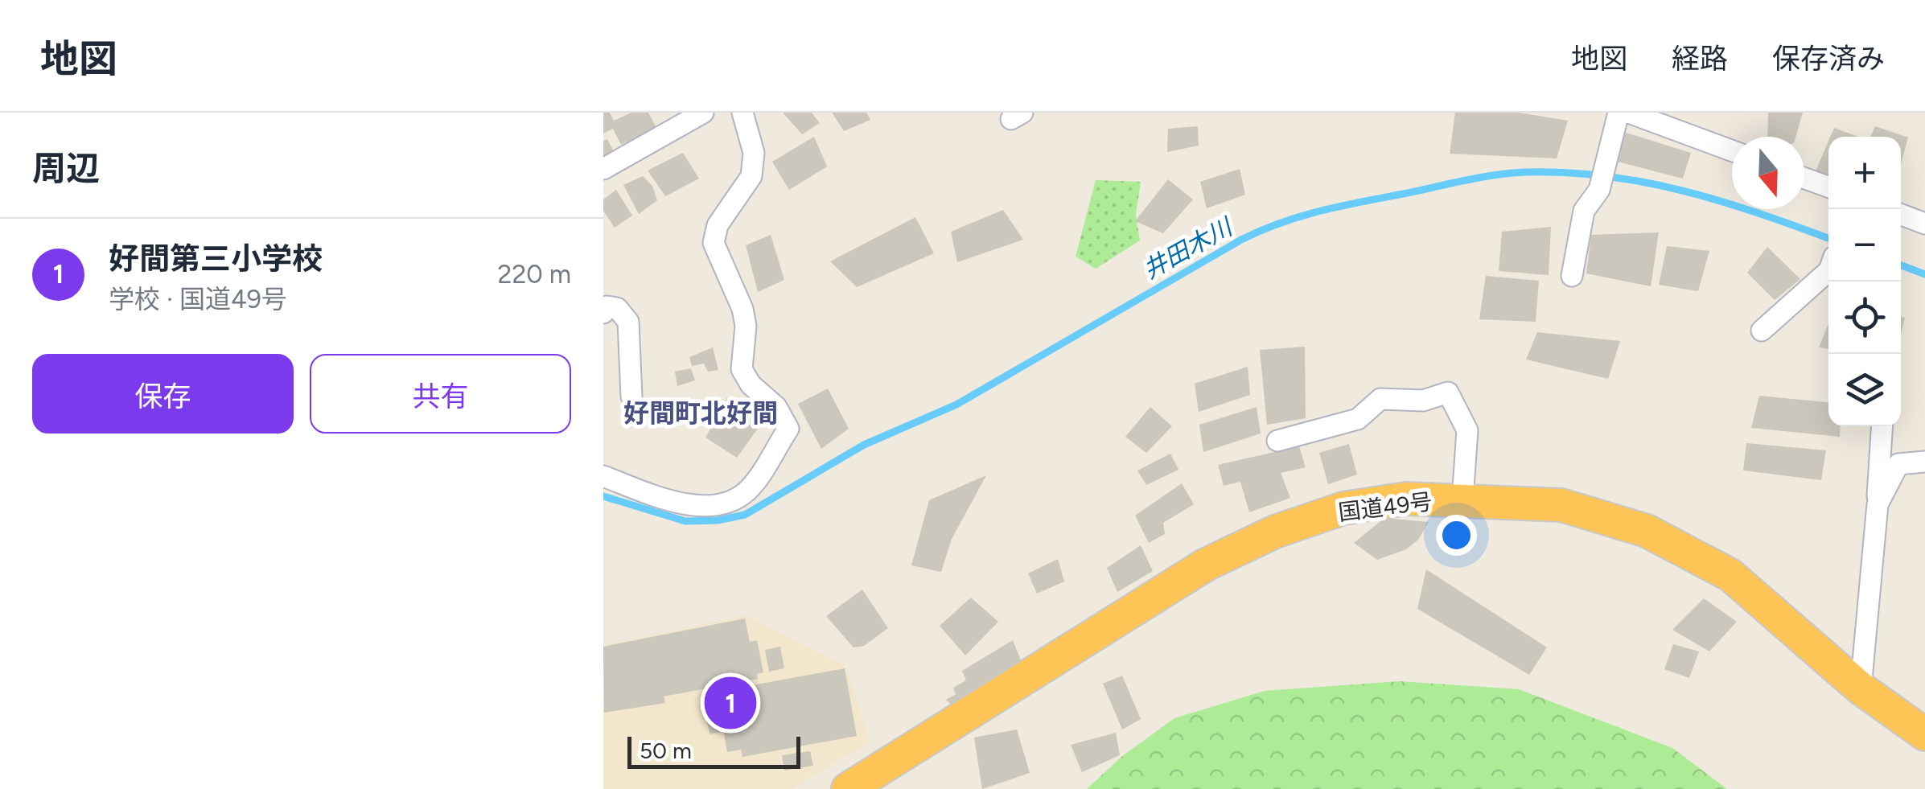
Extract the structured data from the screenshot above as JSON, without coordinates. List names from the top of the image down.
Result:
{
  "streets": {
    "highway": ["国道49号"]
  },
  "districts": ["好間町北好間"],
  "water": ["井田木川"],
  "scale_bar": "50 m",
  "north": "bottom",
  "page": {
    "header": "地図",
    "nav": ["地図", "経路", "保存済み"],
    "heading": "周辺",
    "map_buttons": ["+", "−"],
    "list": [
      {
        "mark": "1",
        "name": "好間第三小学校",
        "note": "学校 · 国道49号",
        "value": "220 m"
      }
    ],
    "buttons": ["保存", "共有"],
    "pins": "1",
    "scale": "50 m"
  }
}
